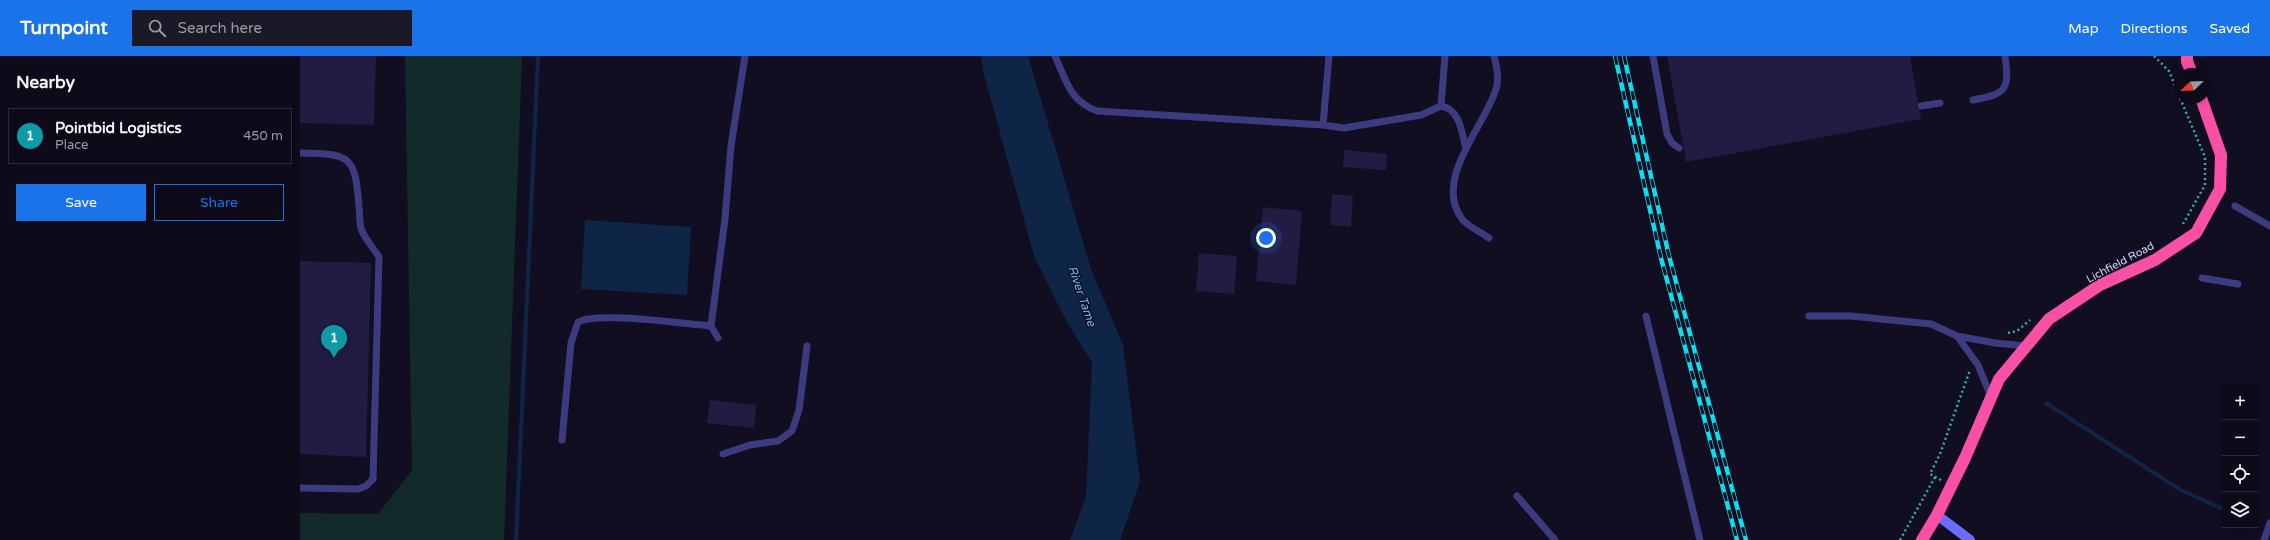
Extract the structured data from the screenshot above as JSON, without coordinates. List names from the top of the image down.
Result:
{
  "streets": {
    "highway": ["Lichfield Road"]
  },
  "water": ["River Tame"],
  "north": "bottom left",
  "page": {
    "header": "Turnpoint",
    "search": "Search here",
    "nav": ["Map", "Directions", "Saved"],
    "heading": "Nearby",
    "list": [
      {
        "mark": "1",
        "name": "Pointbid Logistics",
        "note": "Place",
        "value": "450 m"
      }
    ],
    "buttons": ["Save", "Share"],
    "pins": "1",
    "map_buttons": ["+", "−"]
  }
}
